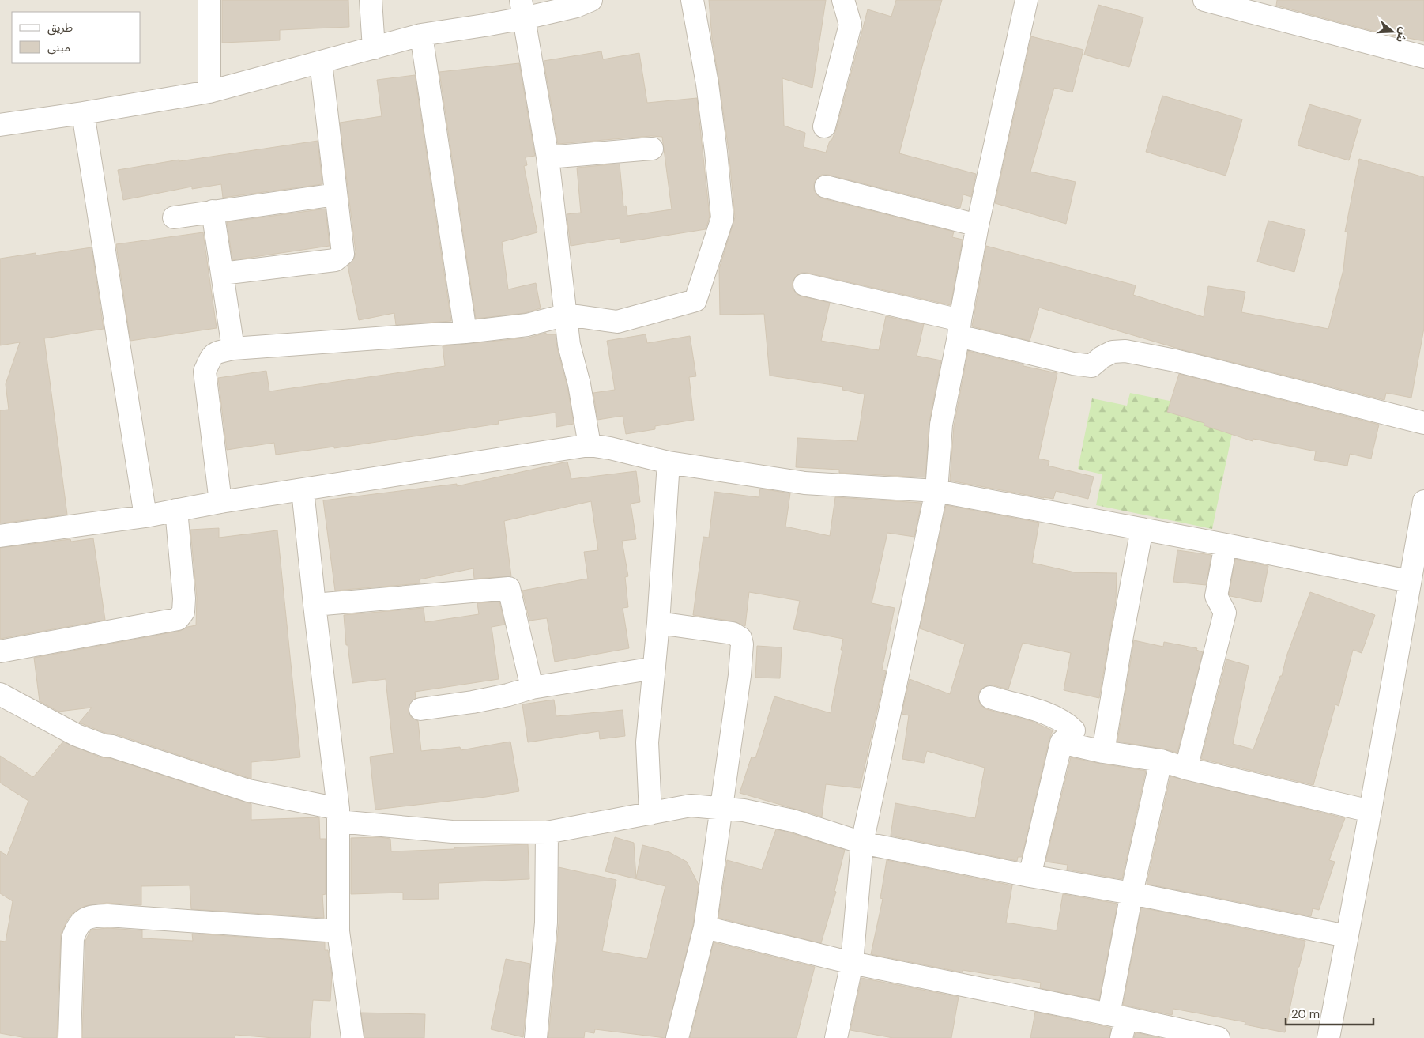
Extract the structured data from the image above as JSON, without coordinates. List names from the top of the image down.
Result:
{
  "legend": ["طريق", "مبنى"],
  "scale_bar": "20 m",
  "north": "right"
}
